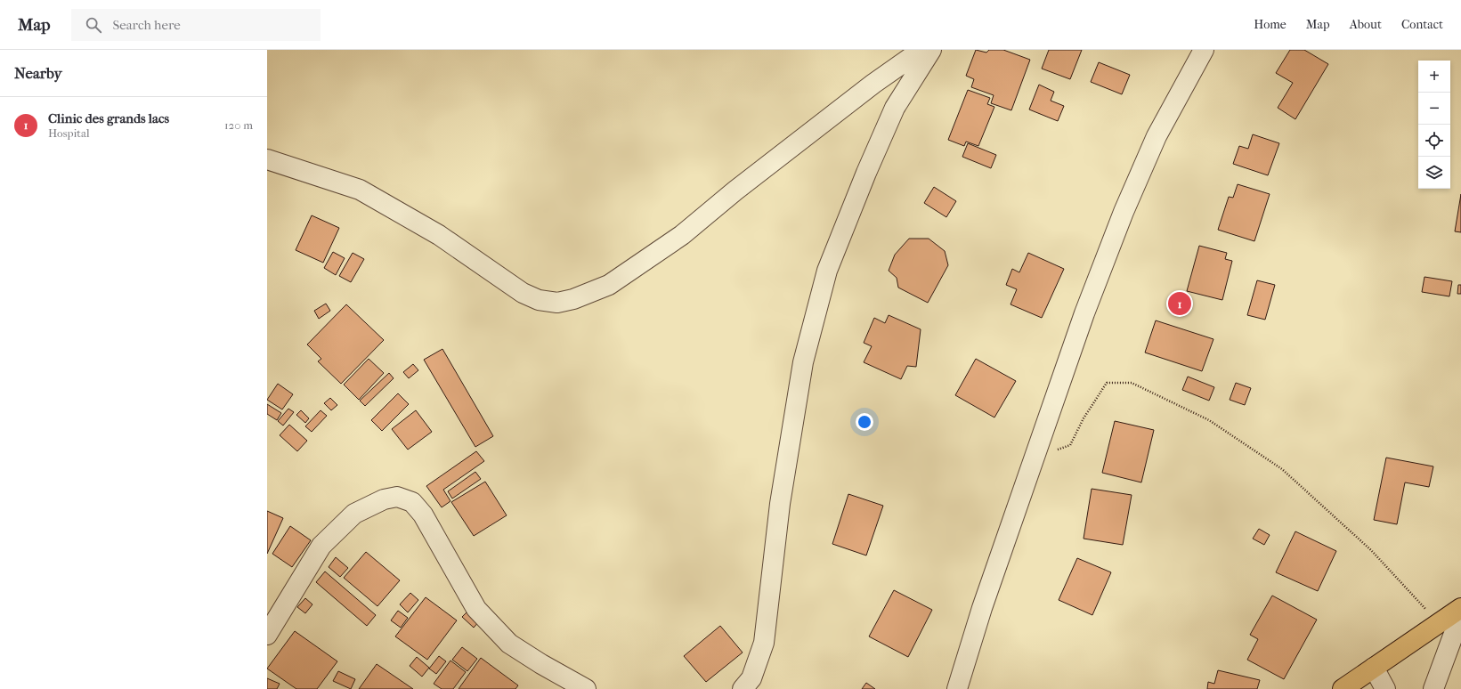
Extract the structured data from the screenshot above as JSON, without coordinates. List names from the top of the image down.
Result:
{
  "page": {
    "header": "Map",
    "search": "Search here",
    "nav": [
      "Home",
      "Map",
      "About",
      "Contact"
    ],
    "heading": "Nearby",
    "map_buttons": ["+", "−"],
    "list": [
      {
        "mark": "1",
        "name": "Clinic des grands lacs",
        "note": "Hospital",
        "value": "120 m"
      }
    ],
    "pins": "1"
  }
}
